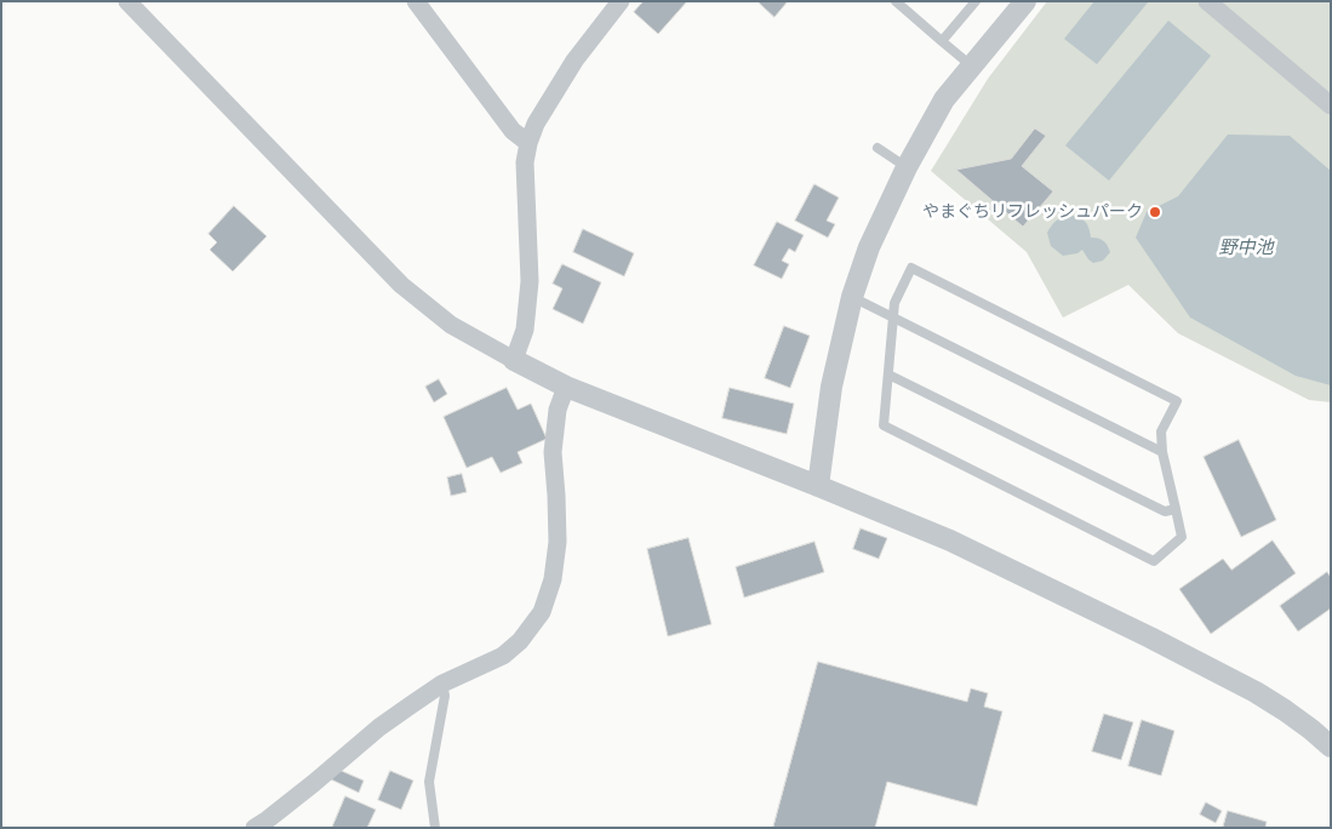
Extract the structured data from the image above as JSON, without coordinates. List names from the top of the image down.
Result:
{
  "water": ["野中池"],
  "places": ["やまぐちリフレッシュパーク"]
}
